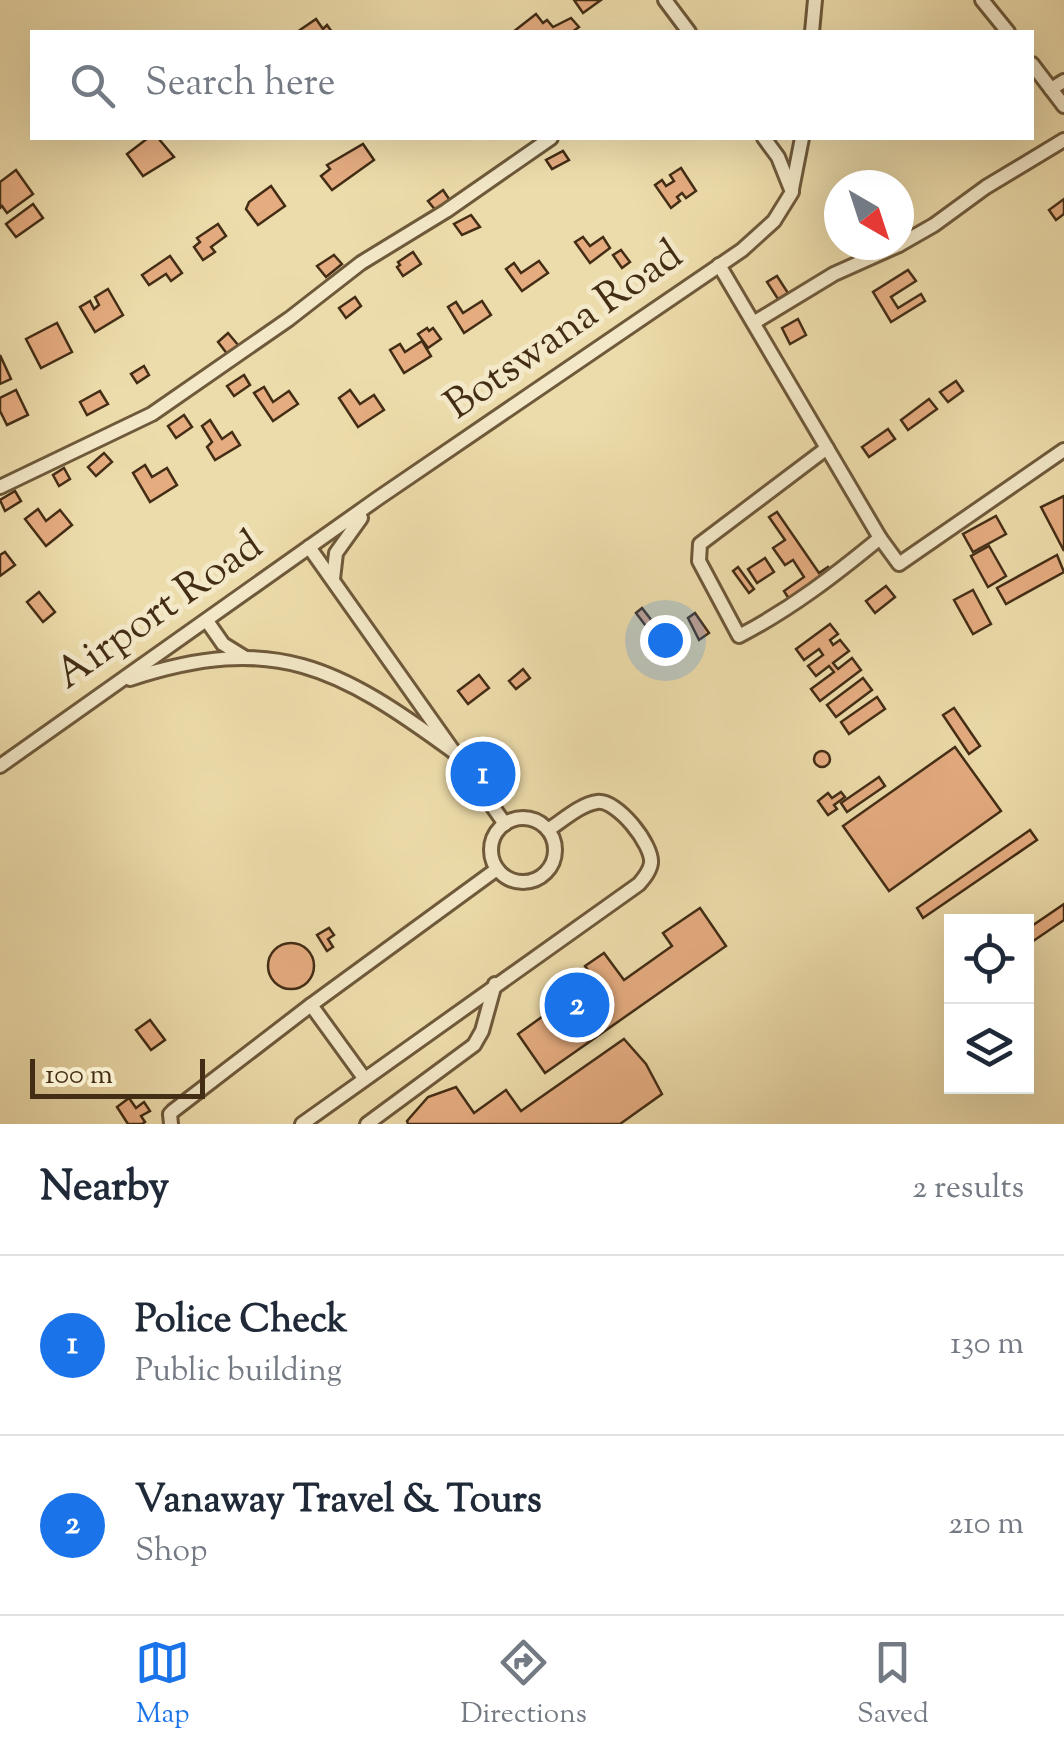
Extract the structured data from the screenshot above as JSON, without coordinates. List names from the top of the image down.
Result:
{
  "streets": {
    "street": ["Botswana Road", "Airport Road"]
  },
  "crossings": [
    ["Botswana Road", "Airport Road"]
  ],
  "scale_bar": "100 m",
  "north": "bottom right",
  "page": {
    "search": "Search here",
    "pins": ["1", "2"],
    "scale": "100 m",
    "heading": ["Nearby", "2 results"],
    "list": [
      {
        "mark": "1",
        "name": "Police Check",
        "note": "Public building",
        "value": "130 m"
      },
      {
        "mark": "2",
        "name": "Vanaway Travel & Tours",
        "note": "Shop",
        "value": "210 m"
      }
    ],
    "nav": ["Map", "Directions", "Saved"]
  }
}
